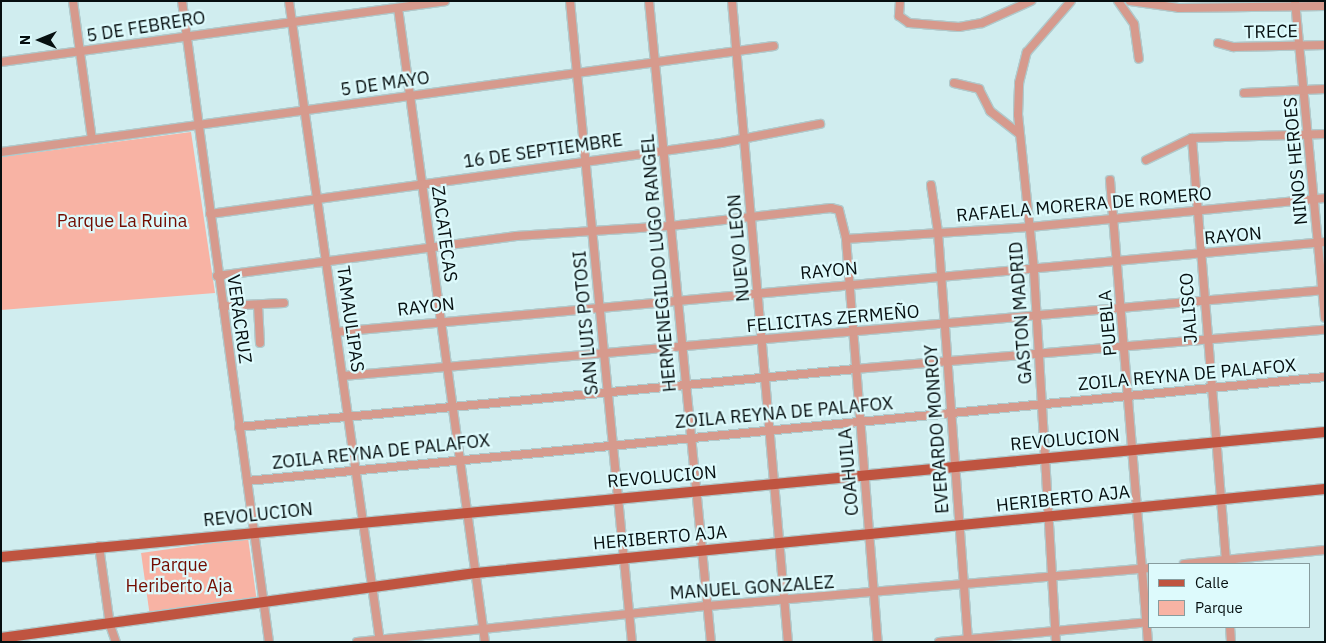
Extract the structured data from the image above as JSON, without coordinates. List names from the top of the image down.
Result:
{
  "streets": {
    "main road": ["REVOLUCION", "HERIBERTO AJA"],
    "street": [
      "5 DE FEBRERO",
      "TRECE",
      "5 DE MAYO",
      "16 DE SEPTIEMBRE",
      "NINOS HEROES",
      "RAFAELA MORERA DE ROMERO",
      "ZACATECAS",
      "RAYON",
      "NUEVO LEON",
      "HERMENEGILDO LUGO RANGEL",
      "JALISCO",
      "GASTON MADRID",
      "VERACRUZ",
      "TAMAULIPAS",
      "FELICITAS ZERMEÑO",
      "SAN LUIS POTOSI",
      "PUEBLA",
      "ZOILA REYNA DE PALAFOX",
      "EVERARDO MONROY",
      "COAHUILA",
      "MANUEL GONZALEZ"
    ]
  },
  "crossings": [
    ["5 DE FEBRERO", "ZACATECAS"],
    ["5 DE FEBRERO", "VERACRUZ"],
    ["5 DE FEBRERO", "TAMAULIPAS"],
    ["TRECE", "NINOS HEROES"],
    ["5 DE MAYO", "ZACATECAS"],
    ["5 DE MAYO", "NUEVO LEON"],
    ["5 DE MAYO", "HERMENEGILDO LUGO RANGEL"],
    ["5 DE MAYO", "VERACRUZ"],
    ["5 DE MAYO", "TAMAULIPAS"],
    ["5 DE MAYO", "SAN LUIS POTOSI"],
    ["16 DE SEPTIEMBRE", "ZACATECAS"],
    ["16 DE SEPTIEMBRE", "NUEVO LEON"],
    ["16 DE SEPTIEMBRE", "HERMENEGILDO LUGO RANGEL"],
    ["16 DE SEPTIEMBRE", "VERACRUZ"],
    ["16 DE SEPTIEMBRE", "TAMAULIPAS"],
    ["16 DE SEPTIEMBRE", "SAN LUIS POTOSI"],
    ["NINOS HEROES", "RAFAELA MORERA DE ROMERO"],
    ["NINOS HEROES", "RAYON"],
    ["NINOS HEROES", "FELICITAS ZERMEÑO"],
    ["RAFAELA MORERA DE ROMERO", "JALISCO"],
    ["RAFAELA MORERA DE ROMERO", "GASTON MADRID"],
    ["RAFAELA MORERA DE ROMERO", "PUEBLA"],
    ["RAFAELA MORERA DE ROMERO", "EVERARDO MONROY"],
    ["RAFAELA MORERA DE ROMERO", "COAHUILA"],
    ["ZACATECAS", "RAYON"],
    ["ZACATECAS", "FELICITAS ZERMEÑO"],
    ["ZACATECAS", "ZOILA REYNA DE PALAFOX"],
    ["ZACATECAS", "REVOLUCION"],
    ["ZACATECAS", "HERIBERTO AJA"],
    ["ZACATECAS", "MANUEL GONZALEZ"],
    ["RAYON", "NUEVO LEON"],
    ["RAYON", "HERMENEGILDO LUGO RANGEL"],
    ["RAYON", "JALISCO"],
    ["RAYON", "GASTON MADRID"],
    ["RAYON", "TAMAULIPAS"],
    ["RAYON", "SAN LUIS POTOSI"],
    ["RAYON", "PUEBLA"],
    ["RAYON", "EVERARDO MONROY"],
    ["RAYON", "COAHUILA"],
    ["NUEVO LEON", "FELICITAS ZERMEÑO"],
    ["NUEVO LEON", "ZOILA REYNA DE PALAFOX"],
    ["NUEVO LEON", "REVOLUCION"],
    ["NUEVO LEON", "COAHUILA"],
    ["NUEVO LEON", "HERIBERTO AJA"],
    ["NUEVO LEON", "MANUEL GONZALEZ"],
    ["HERMENEGILDO LUGO RANGEL", "FELICITAS ZERMEÑO"],
    ["HERMENEGILDO LUGO RANGEL", "ZOILA REYNA DE PALAFOX"],
    ["HERMENEGILDO LUGO RANGEL", "REVOLUCION"],
    ["HERMENEGILDO LUGO RANGEL", "HERIBERTO AJA"],
    ["HERMENEGILDO LUGO RANGEL", "MANUEL GONZALEZ"],
    ["JALISCO", "FELICITAS ZERMEÑO"],
    ["JALISCO", "ZOILA REYNA DE PALAFOX"],
    ["JALISCO", "REVOLUCION"],
    ["JALISCO", "HERIBERTO AJA"],
    ["GASTON MADRID", "FELICITAS ZERMEÑO"],
    ["GASTON MADRID", "ZOILA REYNA DE PALAFOX"],
    ["GASTON MADRID", "REVOLUCION"],
    ["GASTON MADRID", "HERIBERTO AJA"],
    ["GASTON MADRID", "MANUEL GONZALEZ"],
    ["VERACRUZ", "ZOILA REYNA DE PALAFOX"],
    ["VERACRUZ", "REVOLUCION"],
    ["VERACRUZ", "HERIBERTO AJA"],
    ["TAMAULIPAS", "FELICITAS ZERMEÑO"],
    ["TAMAULIPAS", "ZOILA REYNA DE PALAFOX"],
    ["TAMAULIPAS", "REVOLUCION"],
    ["TAMAULIPAS", "HERIBERTO AJA"],
    ["TAMAULIPAS", "MANUEL GONZALEZ"],
    ["FELICITAS ZERMEÑO", "SAN LUIS POTOSI"],
    ["FELICITAS ZERMEÑO", "PUEBLA"],
    ["FELICITAS ZERMEÑO", "EVERARDO MONROY"],
    ["FELICITAS ZERMEÑO", "COAHUILA"],
    ["SAN LUIS POTOSI", "ZOILA REYNA DE PALAFOX"],
    ["SAN LUIS POTOSI", "REVOLUCION"],
    ["SAN LUIS POTOSI", "HERIBERTO AJA"],
    ["SAN LUIS POTOSI", "MANUEL GONZALEZ"],
    ["PUEBLA", "ZOILA REYNA DE PALAFOX"],
    ["PUEBLA", "REVOLUCION"],
    ["PUEBLA", "HERIBERTO AJA"],
    ["PUEBLA", "MANUEL GONZALEZ"],
    ["ZOILA REYNA DE PALAFOX", "EVERARDO MONROY"],
    ["ZOILA REYNA DE PALAFOX", "COAHUILA"],
    ["EVERARDO MONROY", "REVOLUCION"],
    ["EVERARDO MONROY", "HERIBERTO AJA"],
    ["EVERARDO MONROY", "MANUEL GONZALEZ"],
    ["REVOLUCION", "COAHUILA"],
    ["COAHUILA", "HERIBERTO AJA"],
    ["COAHUILA", "MANUEL GONZALEZ"]
  ],
  "parks": ["Parque La Ruina", "Parque Heriberto Aja"],
  "legend": ["Calle", "Parque"],
  "north": "left"
}
